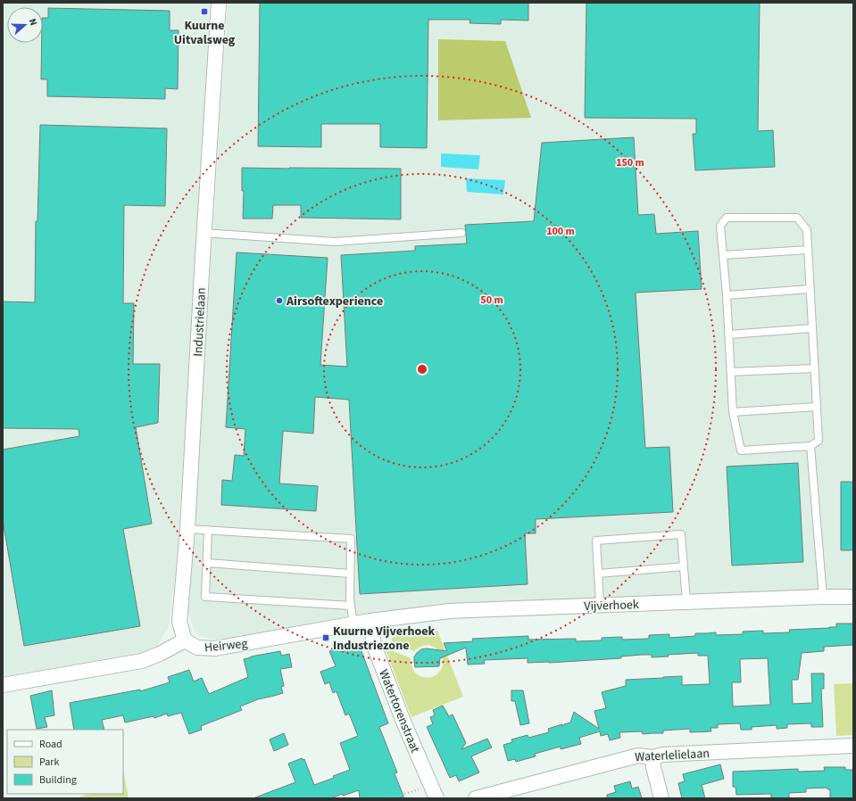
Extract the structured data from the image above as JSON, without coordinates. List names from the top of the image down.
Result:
{
  "streets": {
    "street": [
      "Industrielaan",
      "Vijverhoek",
      "Heirweg",
      "Watertorenstraat",
      "Waterlelielaan"
    ]
  },
  "crossings": [
    ["Industrielaan", "Heirweg"],
    ["Vijverhoek", "Heirweg"],
    ["Vijverhoek", "Watertorenstraat"],
    ["Heirweg", "Watertorenstraat"]
  ],
  "places": {
    "transit": ["Kuurne Uitvalsweg", "Kuurne Vijverhoek Industriezone"],
    "other": ["Airsoftexperience"]
  },
  "legend": ["Road", "Park", "Building"],
  "north": "right",
  "rings": ["150 m", "100 m", "50 m"]
}
